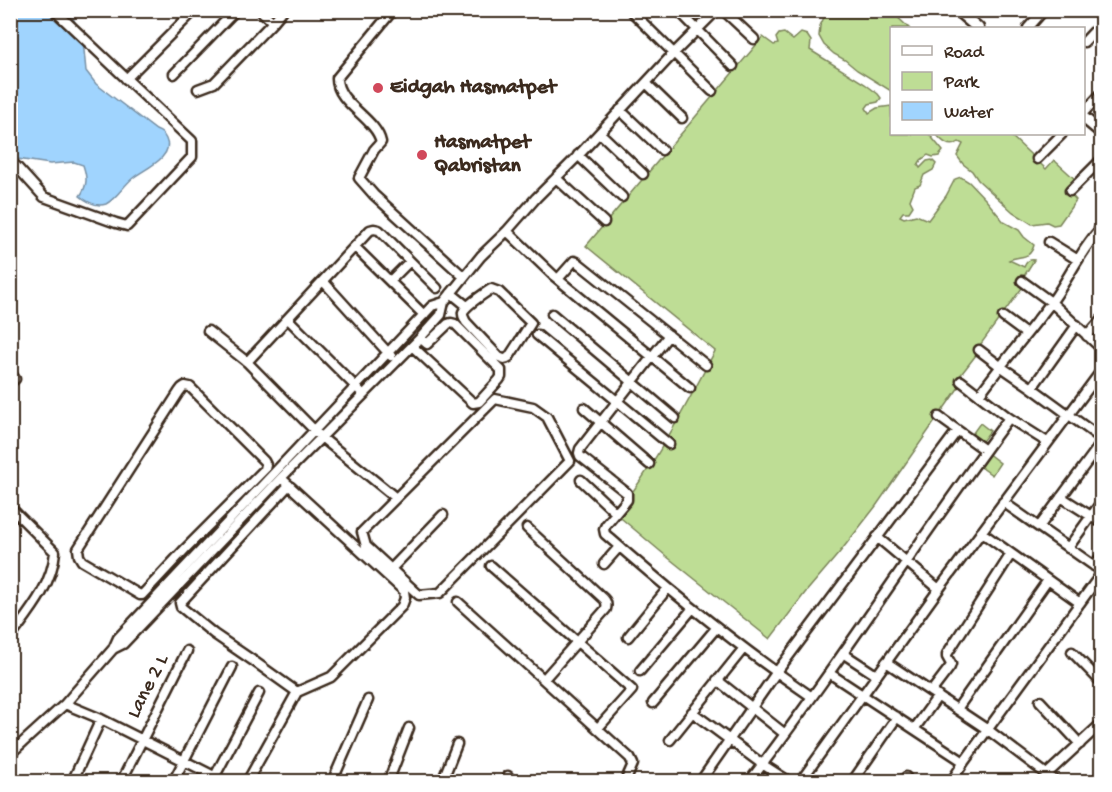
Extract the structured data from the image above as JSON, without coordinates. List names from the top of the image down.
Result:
{
  "streets": {
    "street": ["Lane 2 L"]
  },
  "places": ["Eidgah Hasmatpet", "Hasmatpet Qabristan"],
  "legend": ["Road", "Park", "Water"]
}
